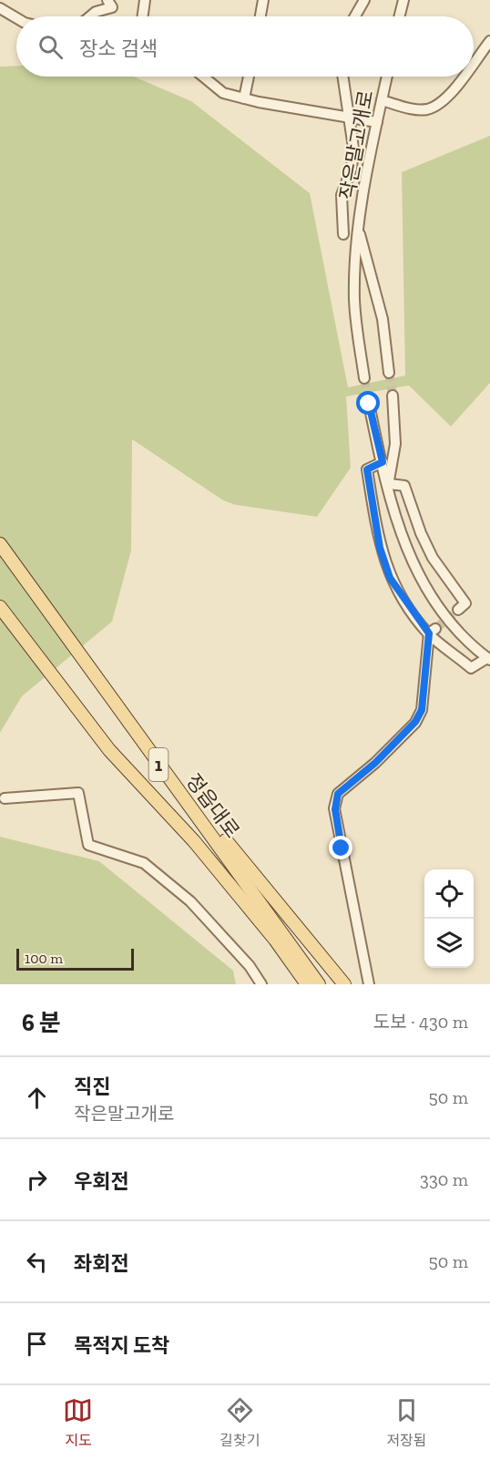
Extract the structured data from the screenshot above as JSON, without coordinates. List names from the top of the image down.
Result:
{
  "streets": {
    "main road": ["1", "정읍대로"],
    "street": ["작은말고개로"]
  },
  "scale_bar": "100 m",
  "page": {
    "search": "장소 검색",
    "scale": "100 m",
    "heading": ["6 분", "도보 · 430 m"],
    "list": [
      ["직진", "작은말고개로", "50 m"],
      ["우회전", "330 m"],
      ["좌회전", "50 m"],
      "목적지 도착"
    ],
    "nav": ["지도", "길찾기", "저장됨"]
  }
}
